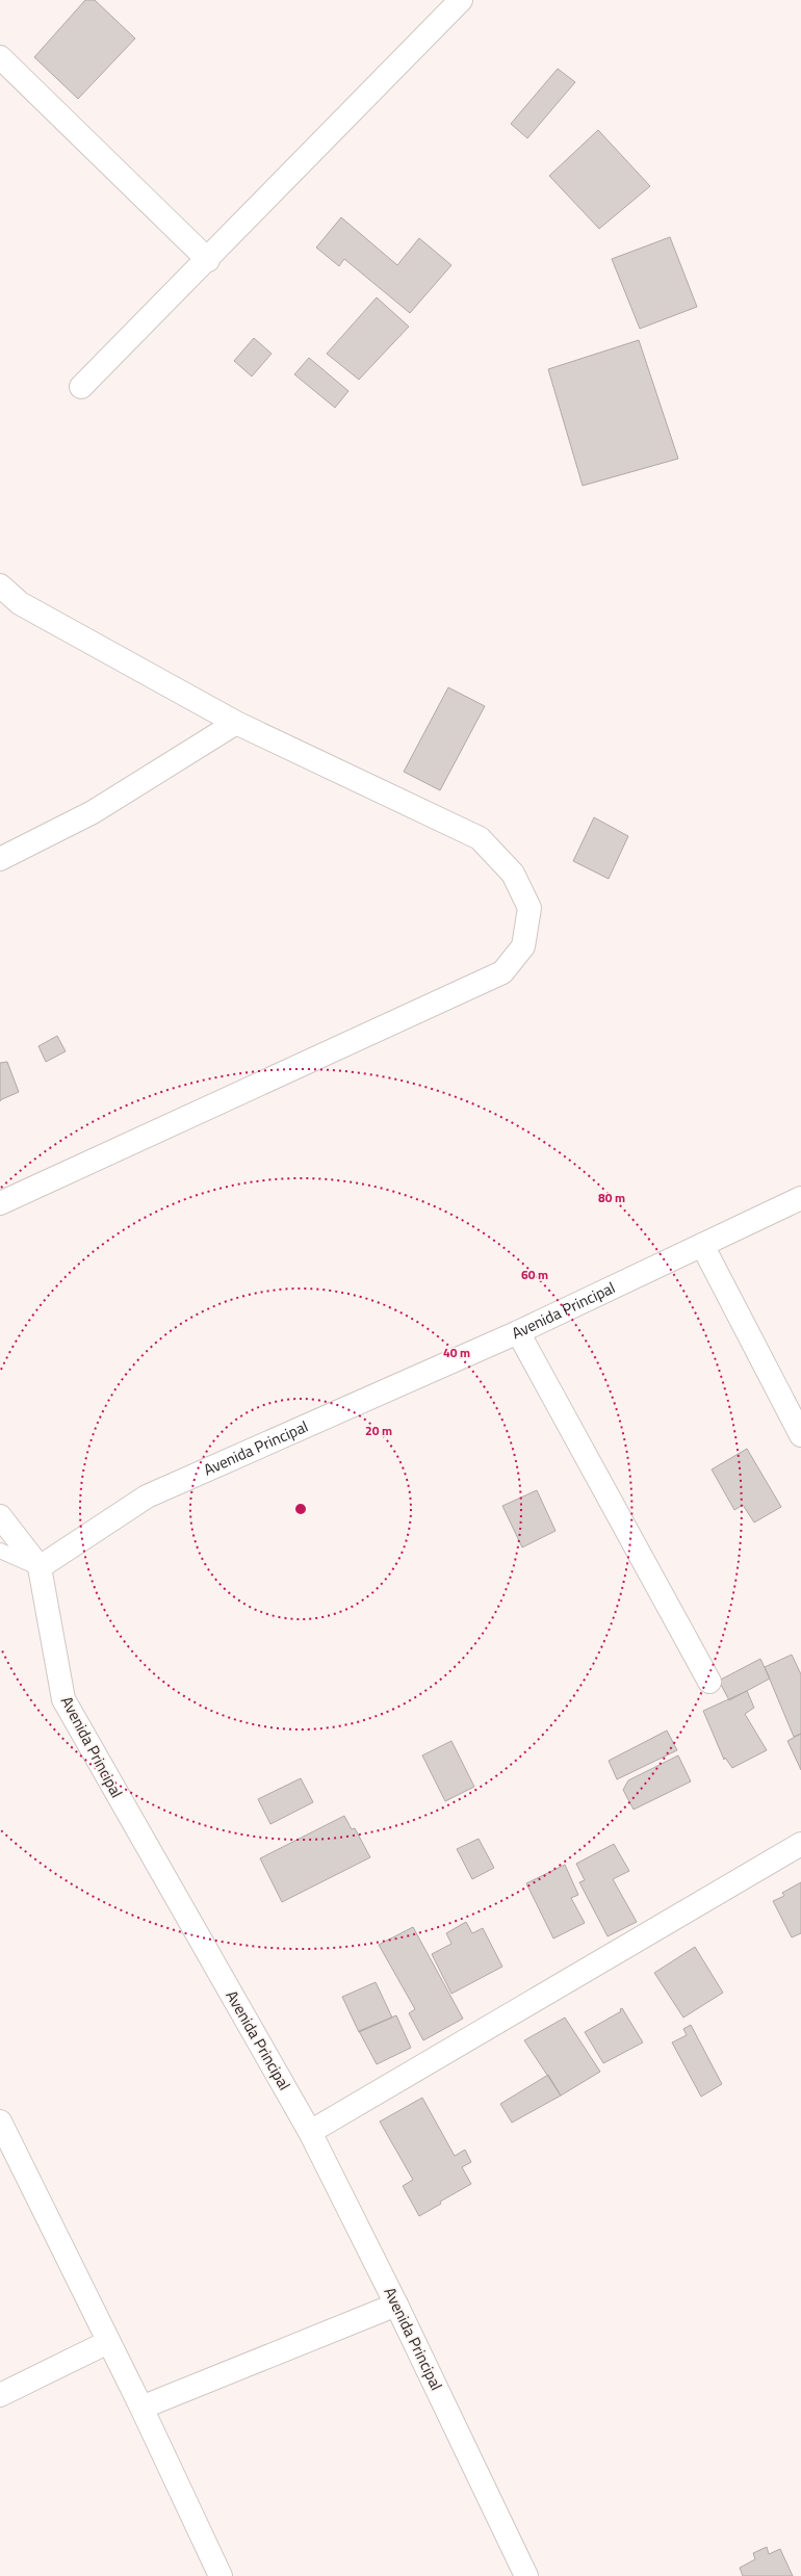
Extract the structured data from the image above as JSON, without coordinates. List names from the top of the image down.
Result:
{
  "streets": {
    "street": ["Avenida Principal"]
  },
  "rings": [
    "80 m",
    "60 m",
    "40 m",
    "20 m"
  ]
}
